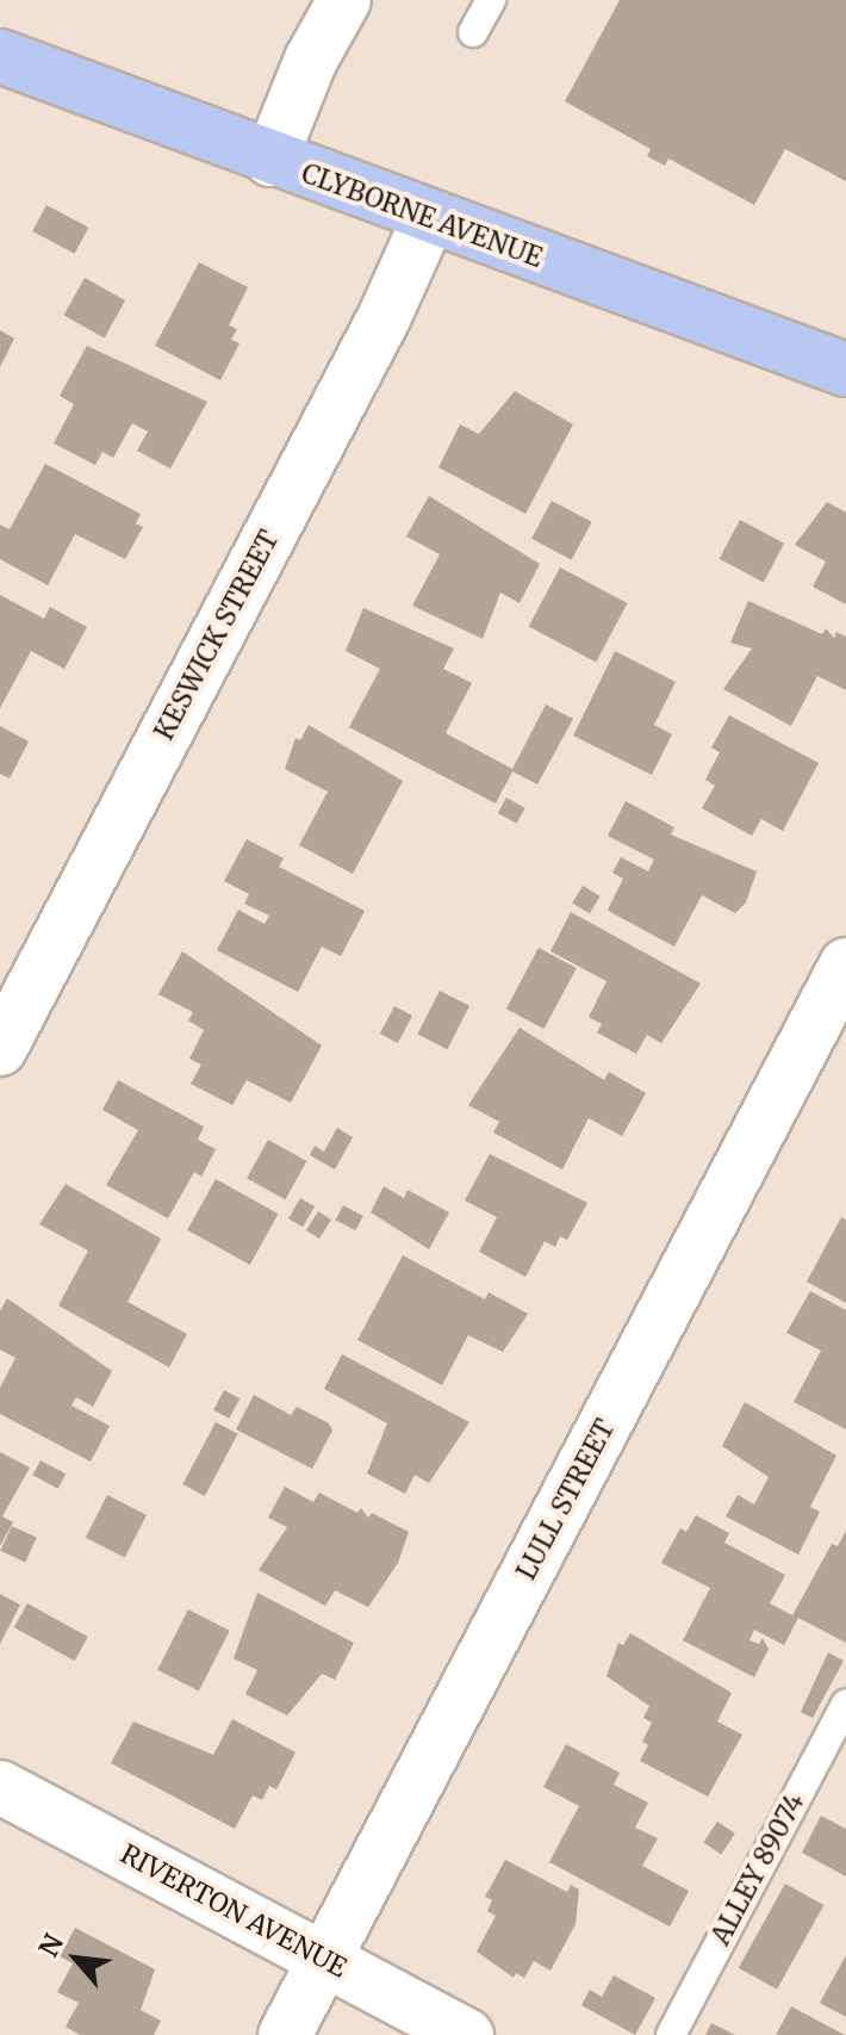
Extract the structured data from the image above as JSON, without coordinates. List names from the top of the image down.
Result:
{
  "streets": {
    "main road": ["CLYBORNE AVENUE"],
    "street": ["KESWICK STREET", "LULL STREET", "RIVERTON AVENUE"],
    "lane": ["ALLEY 89074"]
  },
  "crossings": [
    ["CLYBORNE AVENUE", "KESWICK STREET"],
    ["LULL STREET", "RIVERTON AVENUE"]
  ],
  "north": "top left"
}
